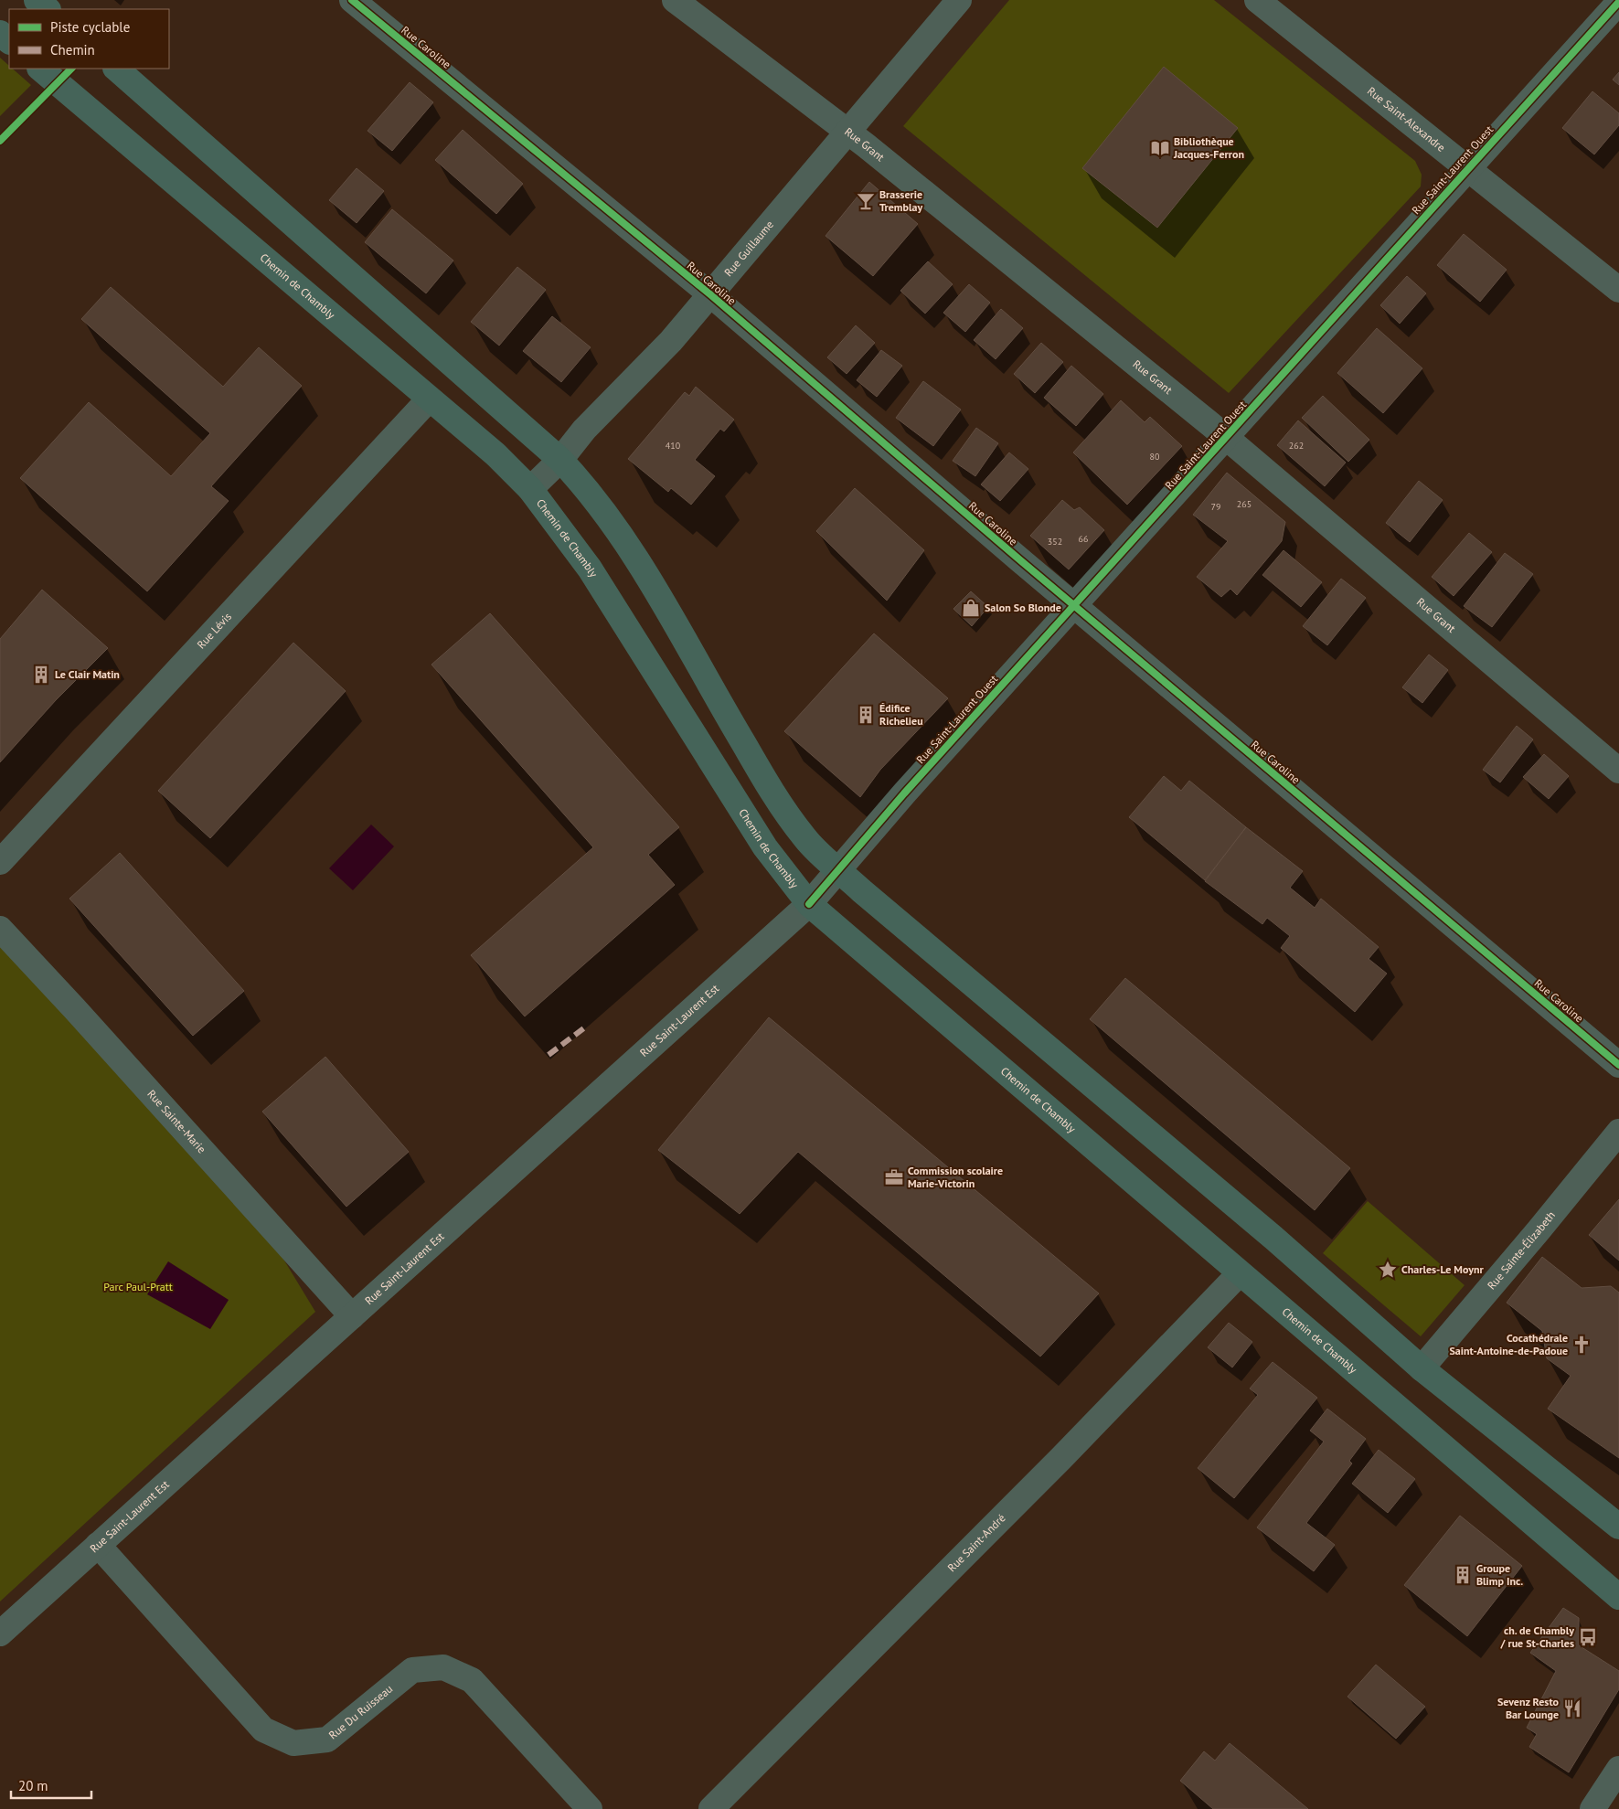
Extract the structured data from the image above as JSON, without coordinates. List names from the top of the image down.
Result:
{
  "streets": {
    "main road": ["Chemin de Chambly"],
    "street": [
      "Rue Caroline",
      "Rue Saint-Alexandre",
      "Rue Grant",
      "Rue Saint-Laurent Ouest",
      "Rue Guillaume",
      "Rue Lévis",
      "Rue Saint-Laurent Est",
      "Rue Sainte-Marie",
      "Rue Sainte-Élizabeth",
      "Rue Saint-André",
      "Rue Du Ruisseau"
    ]
  },
  "crossings": [
    ["Rue Caroline", "Rue Saint-Laurent Ouest"],
    ["Rue Caroline", "Rue Guillaume"],
    ["Rue Saint-Alexandre", "Rue Saint-Laurent Ouest"],
    ["Rue Grant", "Rue Saint-Laurent Ouest"],
    ["Rue Grant", "Rue Guillaume"],
    ["Rue Saint-Laurent Ouest", "Chemin de Chambly"],
    ["Rue Saint-Laurent Ouest", "Rue Saint-Laurent Est"],
    ["Rue Guillaume", "Chemin de Chambly"],
    ["Chemin de Chambly", "Rue Lévis"],
    ["Chemin de Chambly", "Rue Saint-Laurent Est"],
    ["Chemin de Chambly", "Rue Saint-André"],
    ["Rue Saint-Laurent Est", "Rue Sainte-Marie"],
    ["Rue Saint-Laurent Est", "Rue Du Ruisseau"]
  ],
  "parks": ["Parc Paul-Pratt"],
  "places": {
    "library": ["Bibliothèque Jacques-Ferron"],
    "bar": ["Brasserie Tremblay"],
    "shop": ["Salon So Blonde"],
    "building": ["Le Clair Matin", "Édifice Richelieu", "Groupe Blimp Inc."],
    "office": ["Commission scolaire Marie-Victorin"],
    "place": ["Charles-Le Moynr"],
    "church": ["Cocathédrale Saint-Antoine-de-Padoue"],
    "bus stop": ["ch. de Chambly / rue St-Charles"],
    "restaurant": ["Sevenz Resto Bar Lounge"]
  },
  "house_numbers": [
    "410",
    "262",
    "80",
    "265",
    "79",
    "66",
    "352"
  ],
  "legend": ["Piste cyclable", "Chemin"],
  "scale_bar": "20 m"
}
